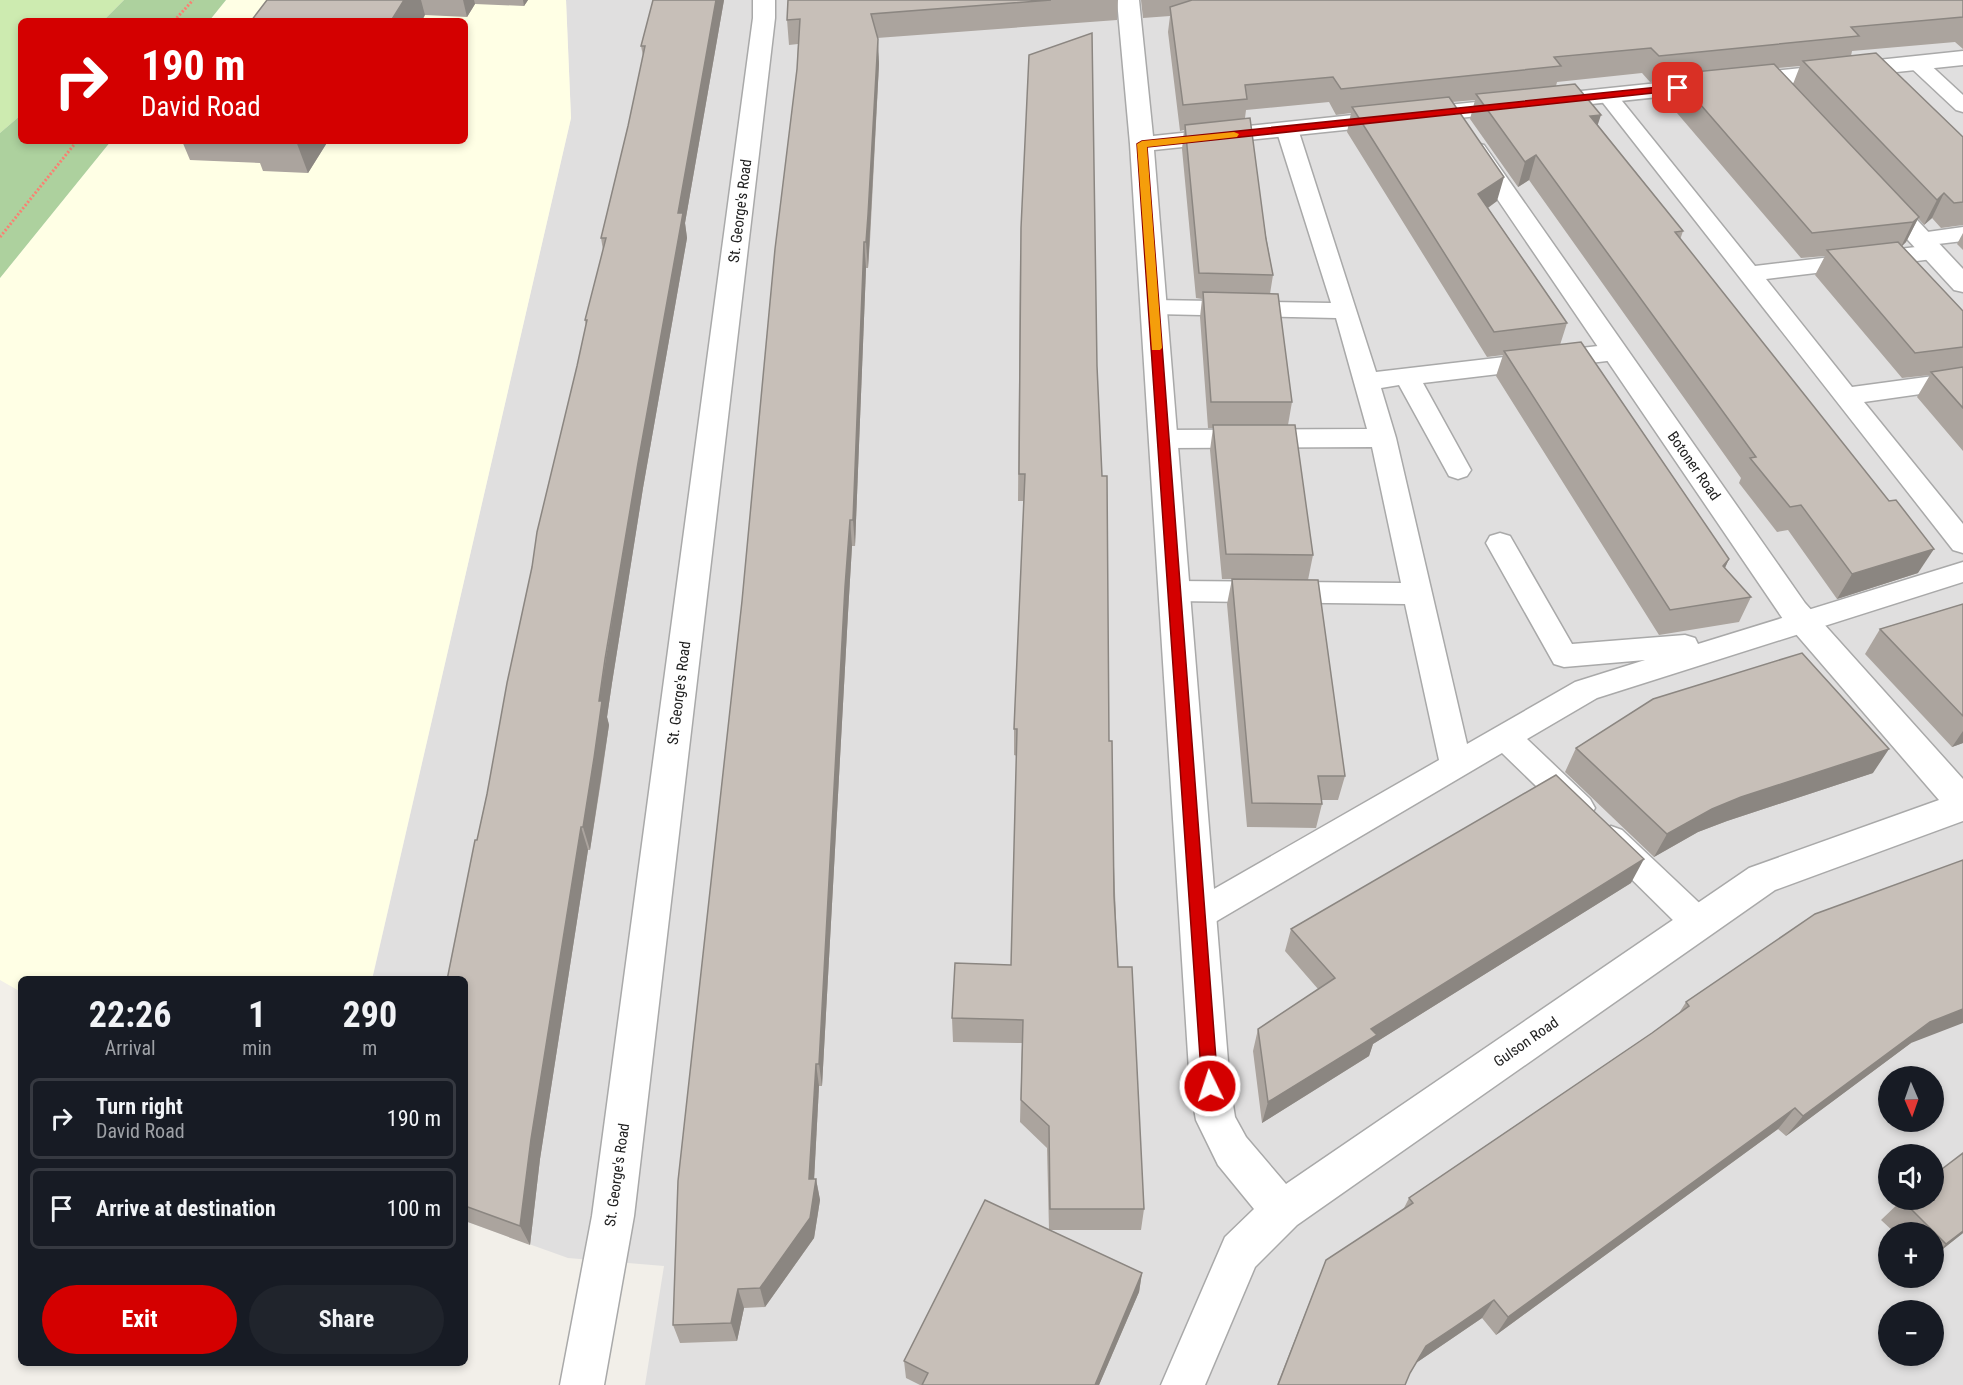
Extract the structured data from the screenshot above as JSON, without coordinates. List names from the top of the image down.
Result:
{
  "streets": {
    "street": ["St. George's Road", "Botoner Road", "Gulson Road"]
  },
  "crossings": [
    ["Botoner Road", "Gulson Road"]
  ],
  "north": "bottom",
  "page": {
    "turn": ["190 m", "David Road"],
    "eta": [
      "22:26",
      "Arrival",
      "1",
      "min",
      "290",
      "m"
    ],
    "map_buttons": ["+", "−"],
    "list": [
      {
        "name": "Turn right",
        "note": "David Road",
        "value": "190 m"
      },
      {
        "name": "Arrive at destination",
        "value": "100 m"
      }
    ],
    "buttons": ["Exit", "Share"]
  }
}
